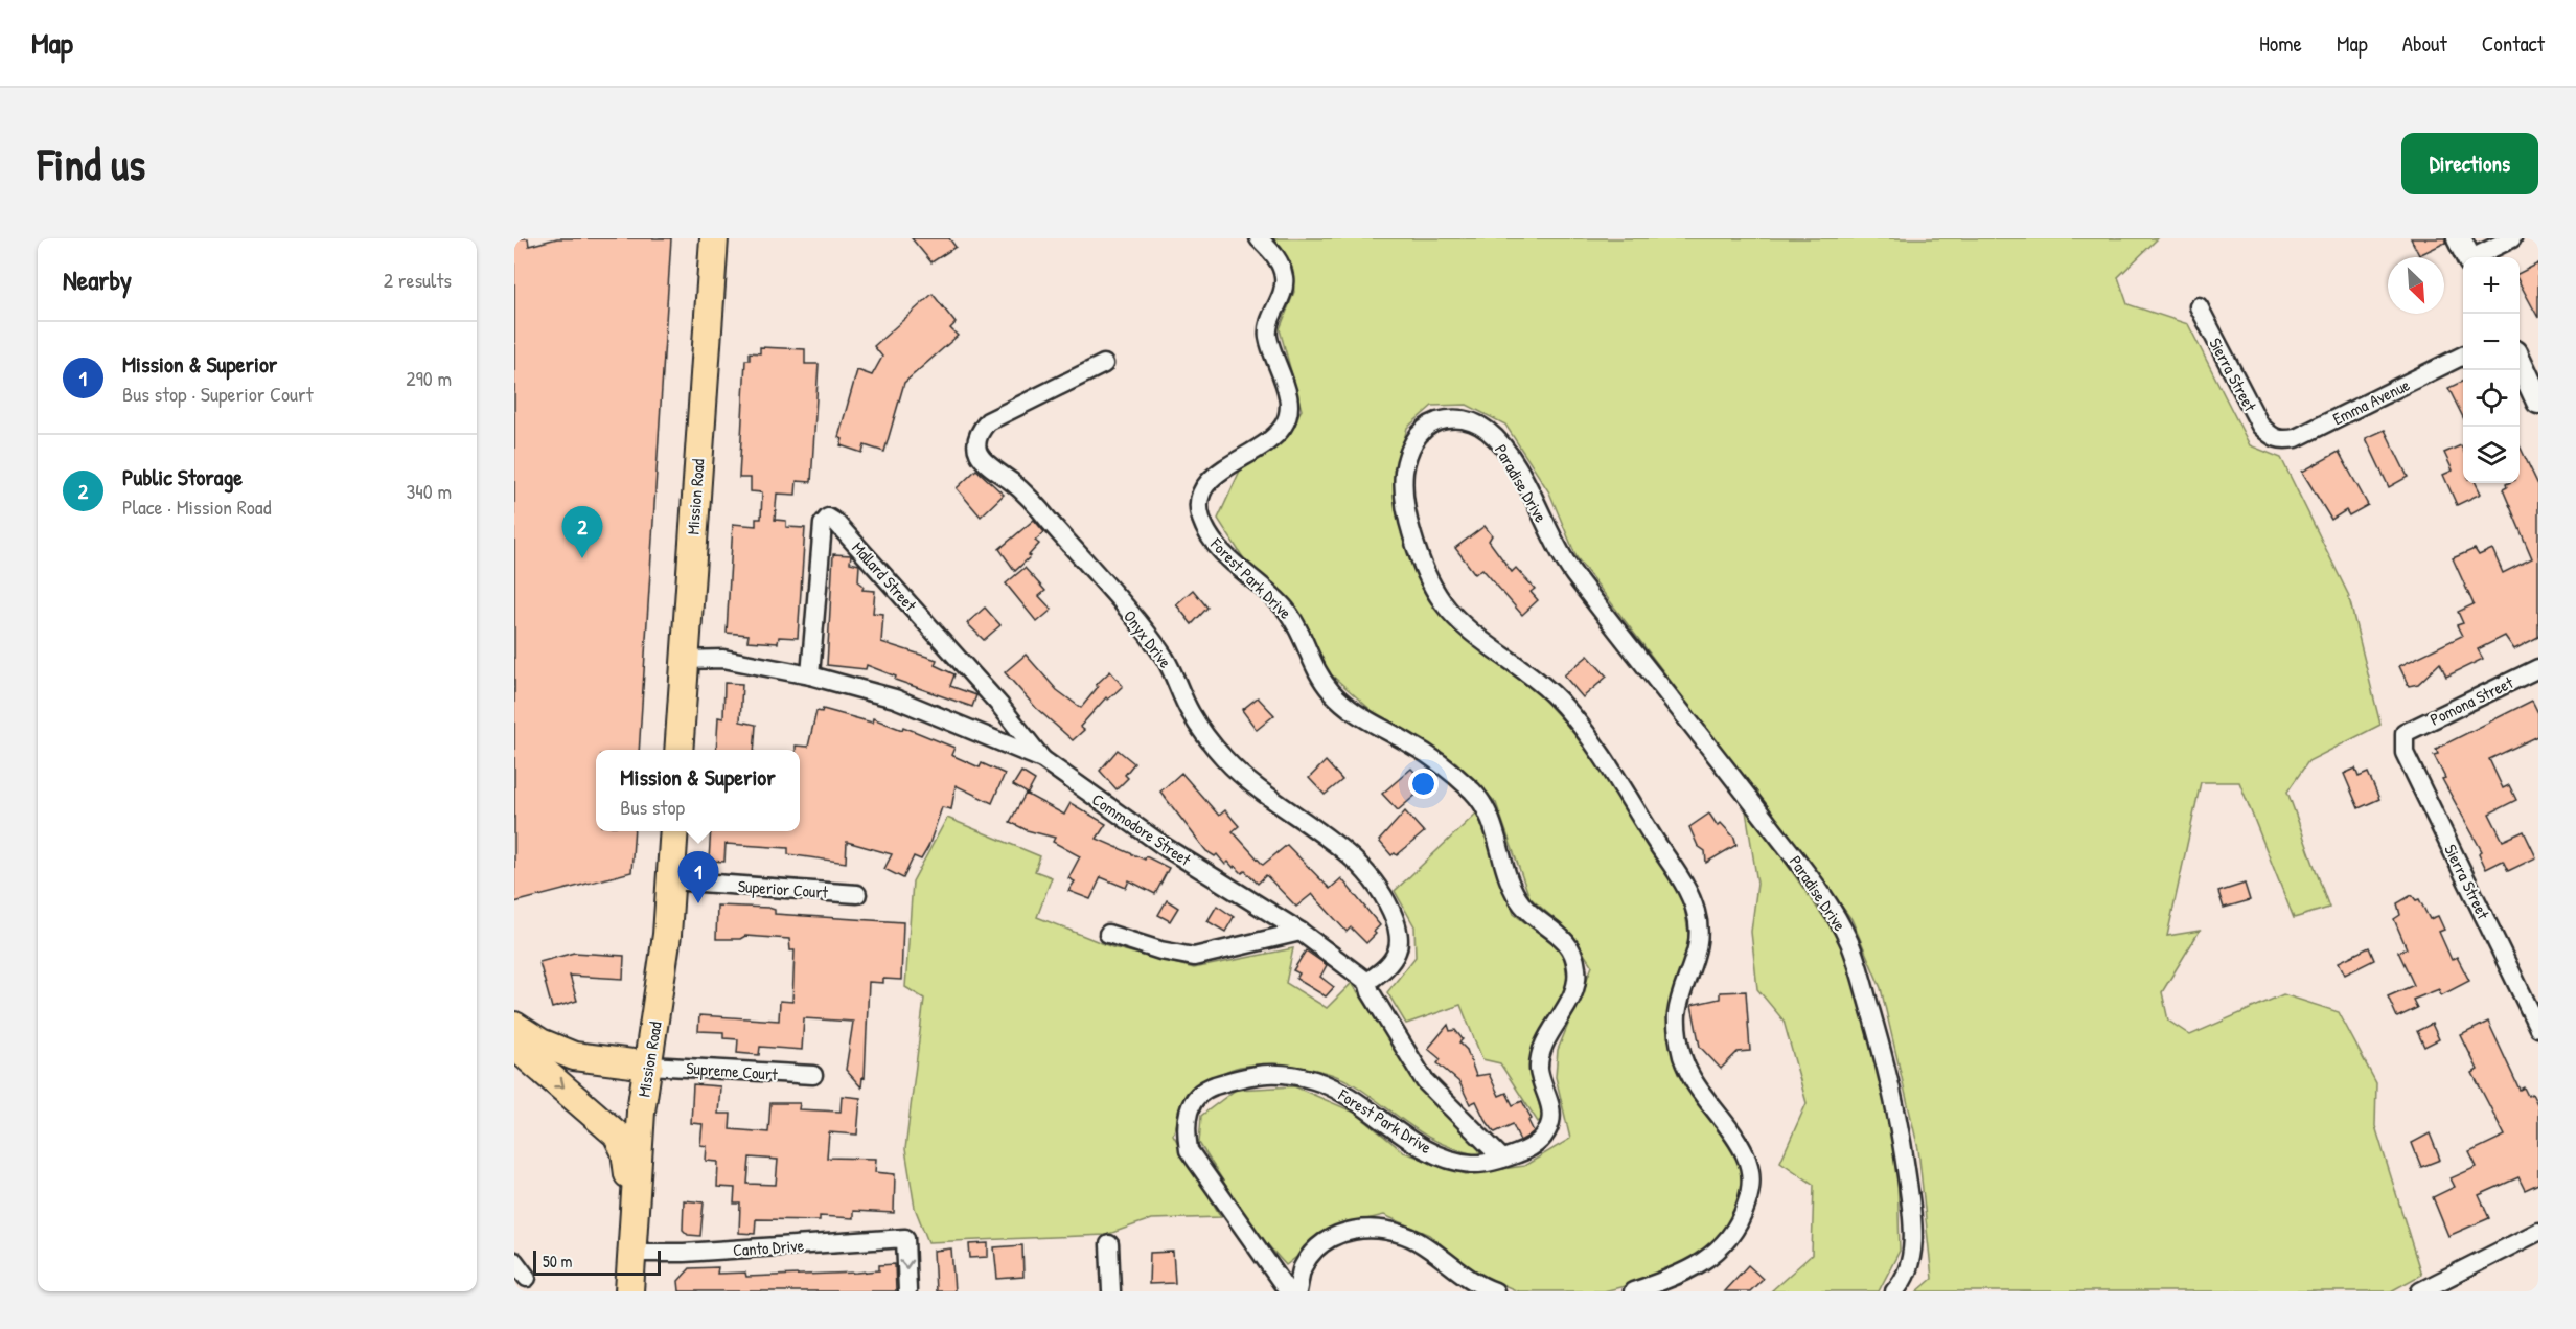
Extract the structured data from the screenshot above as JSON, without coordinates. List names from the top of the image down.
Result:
{
  "streets": {
    "main road": ["Mission Road"],
    "street": [
      "Sierra Street",
      "Emma Avenue",
      "Paradise Drive",
      "Mallard Street",
      "Forest Park Drive",
      "Onyx Drive",
      "Pomona Street",
      "Commodore Street",
      "Superior Court",
      "Supreme Court",
      "Canto Drive"
    ]
  },
  "crossings": [
    ["Sierra Street", "Emma Avenue"],
    ["Sierra Street", "Pomona Street"],
    ["Mission Road", "Commodore Street"],
    ["Mission Road", "Superior Court"],
    ["Mission Road", "Supreme Court"],
    ["Mission Road", "Canto Drive"],
    ["Mallard Street", "Commodore Street"],
    ["Forest Park Drive", "Commodore Street"],
    ["Onyx Drive", "Commodore Street"]
  ],
  "one_way": ["Canto Drive"],
  "scale_bar": "50 m",
  "north": "bottom right",
  "page": {
    "header": "Map",
    "nav": [
      "Home",
      "Map",
      "About",
      "Contact"
    ],
    "buttons": "Directions",
    "title": "Find us",
    "heading": ["Nearby", "2 results"],
    "map_buttons": ["+", "−"],
    "list": [
      {
        "mark": "1",
        "name": "Mission & Superior",
        "note": "Bus stop · Superior Court",
        "value": "290 m"
      },
      {
        "mark": "2",
        "name": "Public Storage",
        "note": "Place · Mission Road",
        "value": "340 m"
      }
    ],
    "pins": ["2", "1"],
    "popup": ["Mission & Superior", "Bus stop"],
    "scale": "50 m"
  }
}
